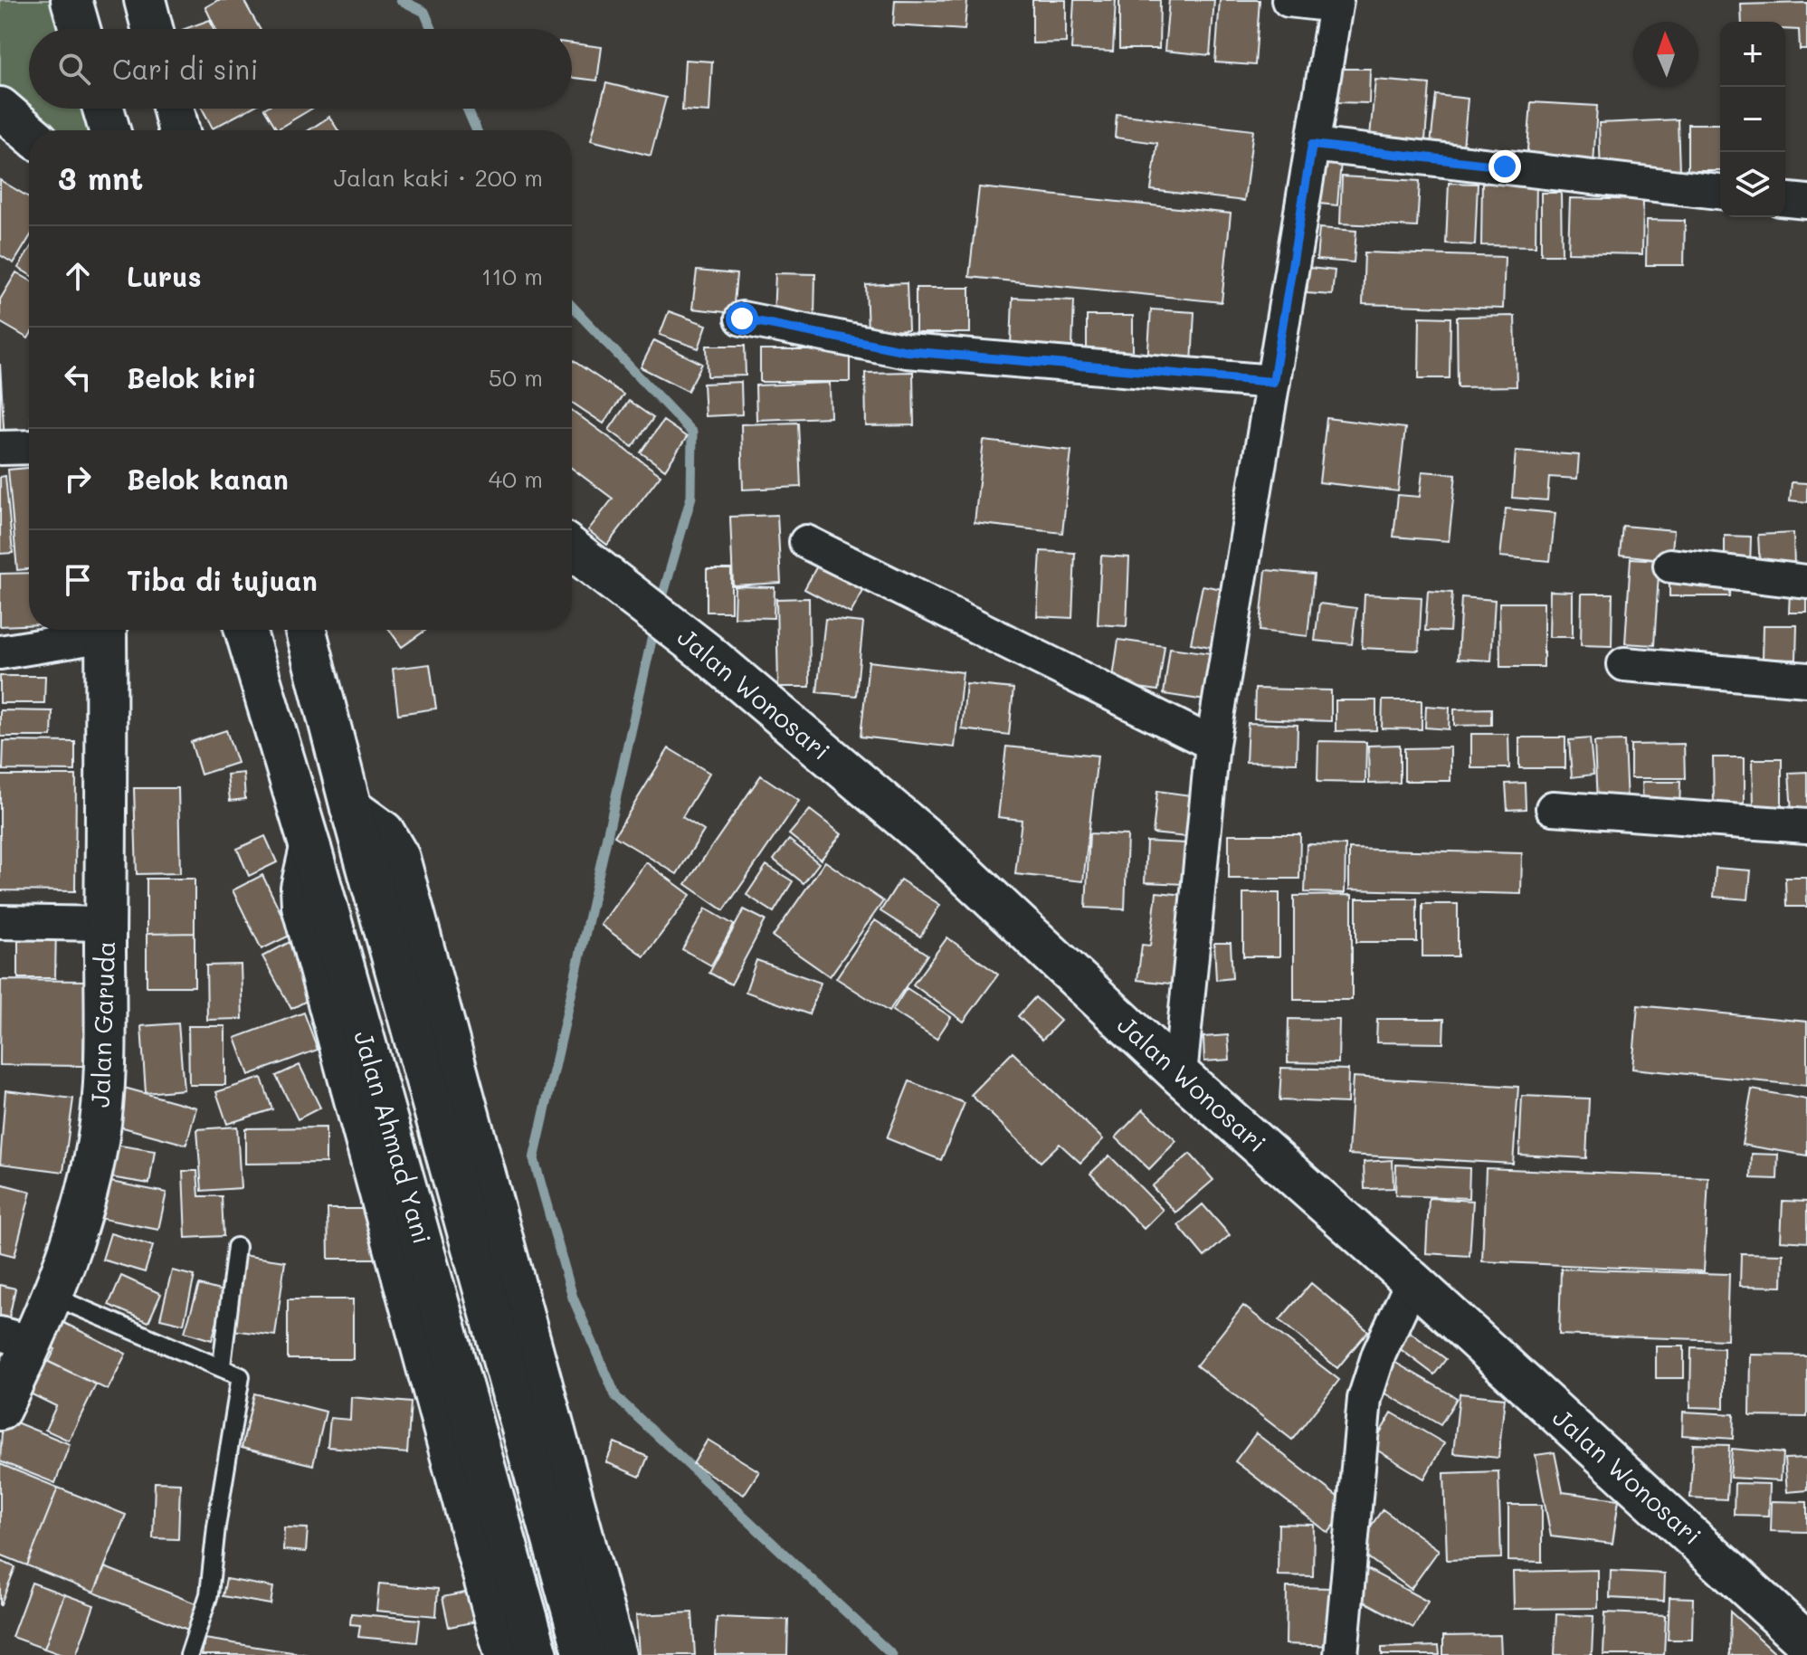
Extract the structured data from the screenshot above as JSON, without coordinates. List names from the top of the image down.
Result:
{
  "streets": {
    "main road": ["Jalan Wonosari", "Jalan Garuda", "Jalan Ahmad Yani"]
  },
  "north": "top",
  "page": {
    "map_buttons": ["+", "−"],
    "search": "Cari di sini",
    "heading": ["3 mnt", "Jalan kaki · 200 m"],
    "list": [
      ["Lurus", "110 m"],
      ["Belok kiri", "50 m"],
      ["Belok kanan", "40 m"],
      "Tiba di tujuan"
    ]
  }
}
